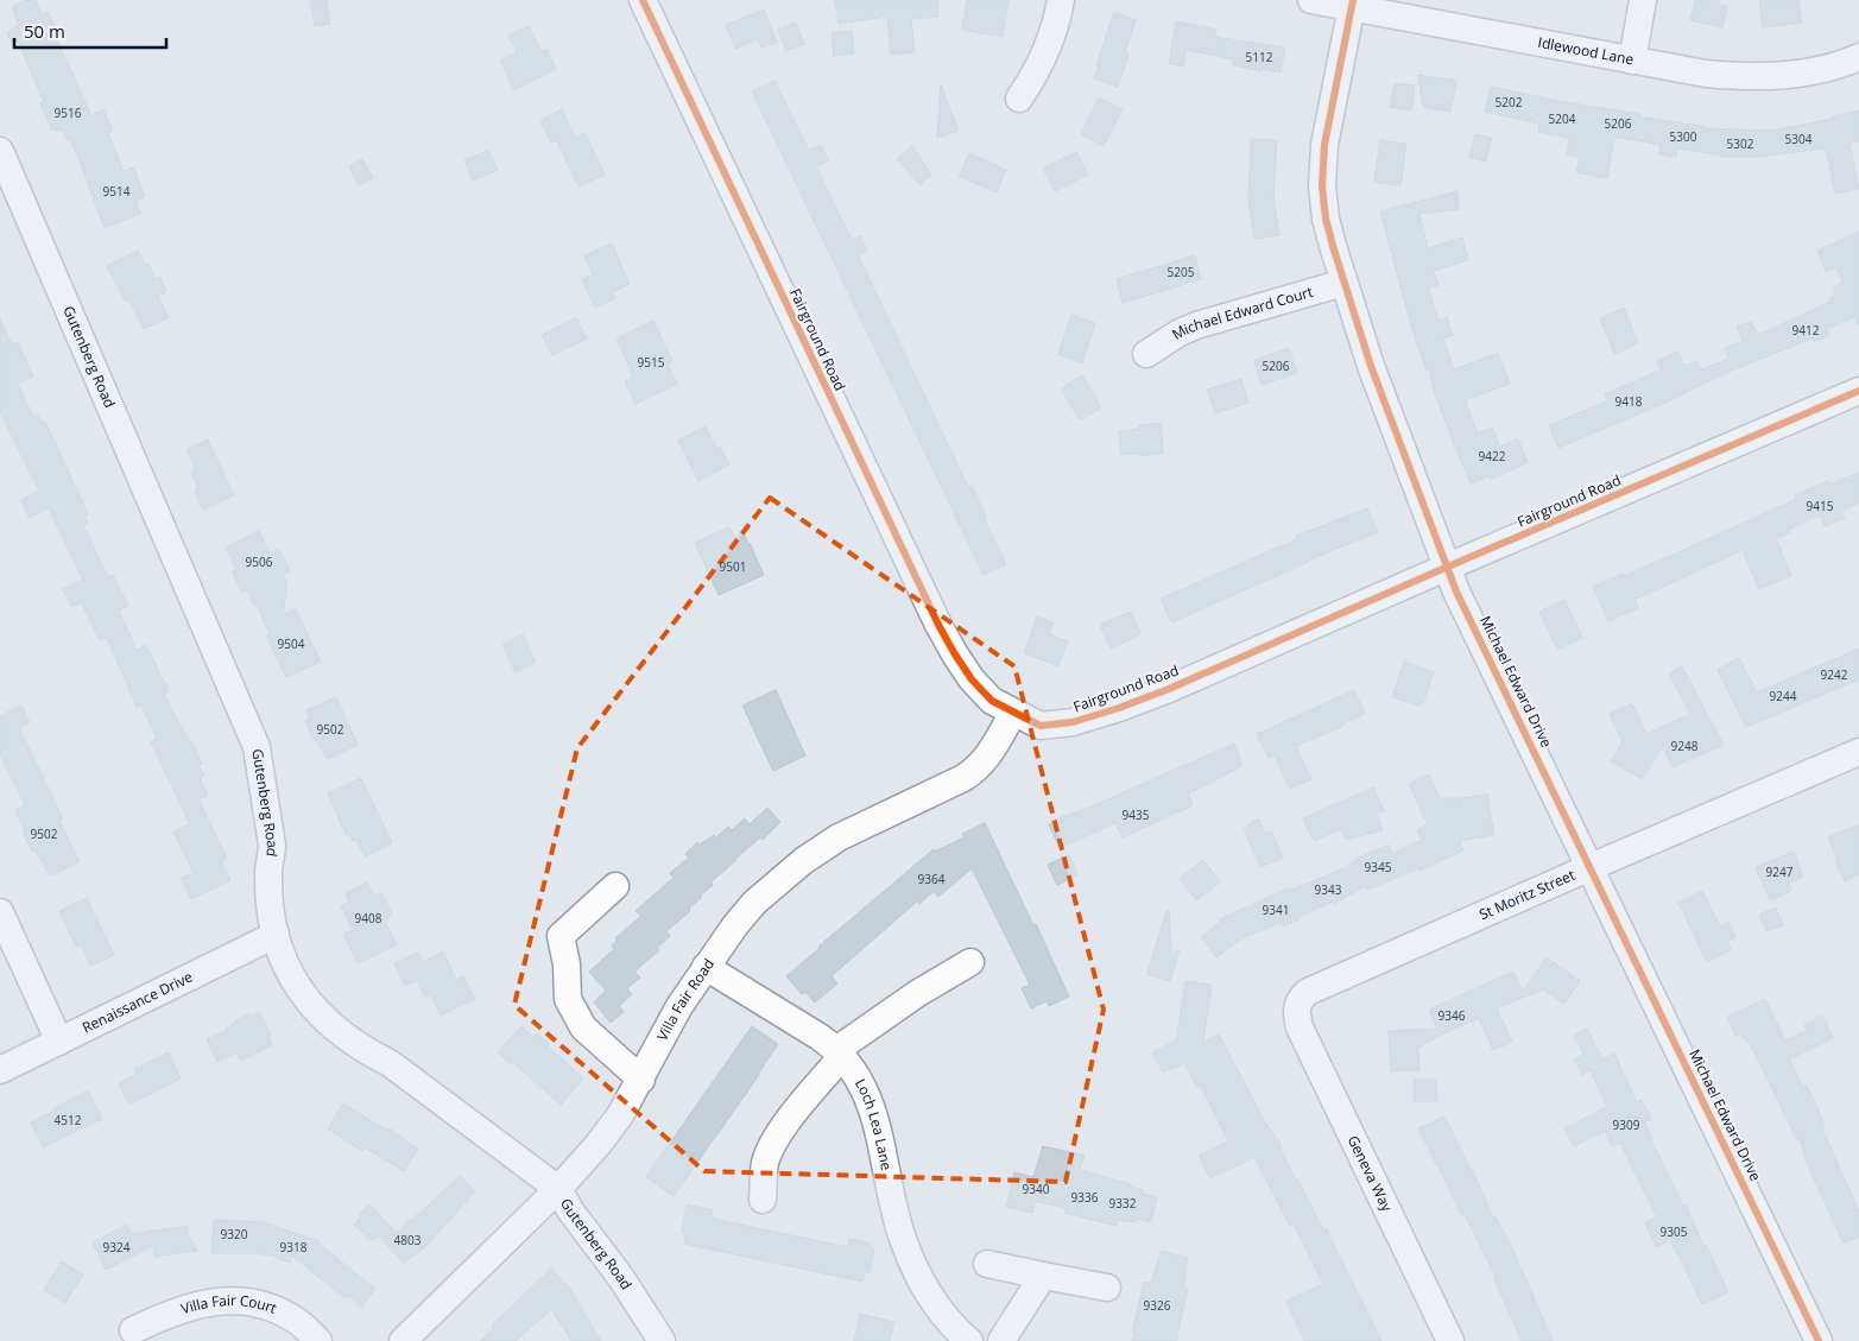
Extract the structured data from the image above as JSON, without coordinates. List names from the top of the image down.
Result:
{
  "streets": {
    "street": [
      "Idlewood Lane",
      "Michael Edward Court",
      "Fairground Road",
      "Gutenberg Road",
      "Michael Edward Drive",
      "St Moritz Street",
      "Villa Fair Road",
      "Renaissance Drive",
      "Loch Lea Lane",
      "Geneva Way",
      "Villa Fair Court"
    ]
  },
  "crossings": [
    ["Idlewood Lane", "Michael Edward Drive"],
    ["Michael Edward Court", "Michael Edward Drive"],
    ["Fairground Road", "Michael Edward Drive"],
    ["Fairground Road", "Villa Fair Road"],
    ["Gutenberg Road", "Villa Fair Road"],
    ["Gutenberg Road", "Renaissance Drive"],
    ["Michael Edward Drive", "St Moritz Street"],
    ["St Moritz Street", "Geneva Way"],
    ["Villa Fair Road", "Loch Lea Lane"]
  ],
  "house_numbers": [
    "5112",
    "5202",
    "9516",
    "5204",
    "5206",
    "5300",
    "5304",
    "5302",
    "9514",
    "5205",
    "9412",
    "9515",
    "5206",
    "9418",
    "9422",
    "9415",
    "9506",
    "9501",
    "9504",
    "9242",
    "9244",
    "9502",
    "9248",
    "9435",
    "9502",
    "9345",
    "9247",
    "9364",
    "9343",
    "9341",
    "9408",
    "9346",
    "4512",
    "9309",
    "9340",
    "9336",
    "9332",
    "9305",
    "9320",
    "4803",
    "9324",
    "9318",
    "9326"
  ],
  "scale_bar": "50 m"
}
